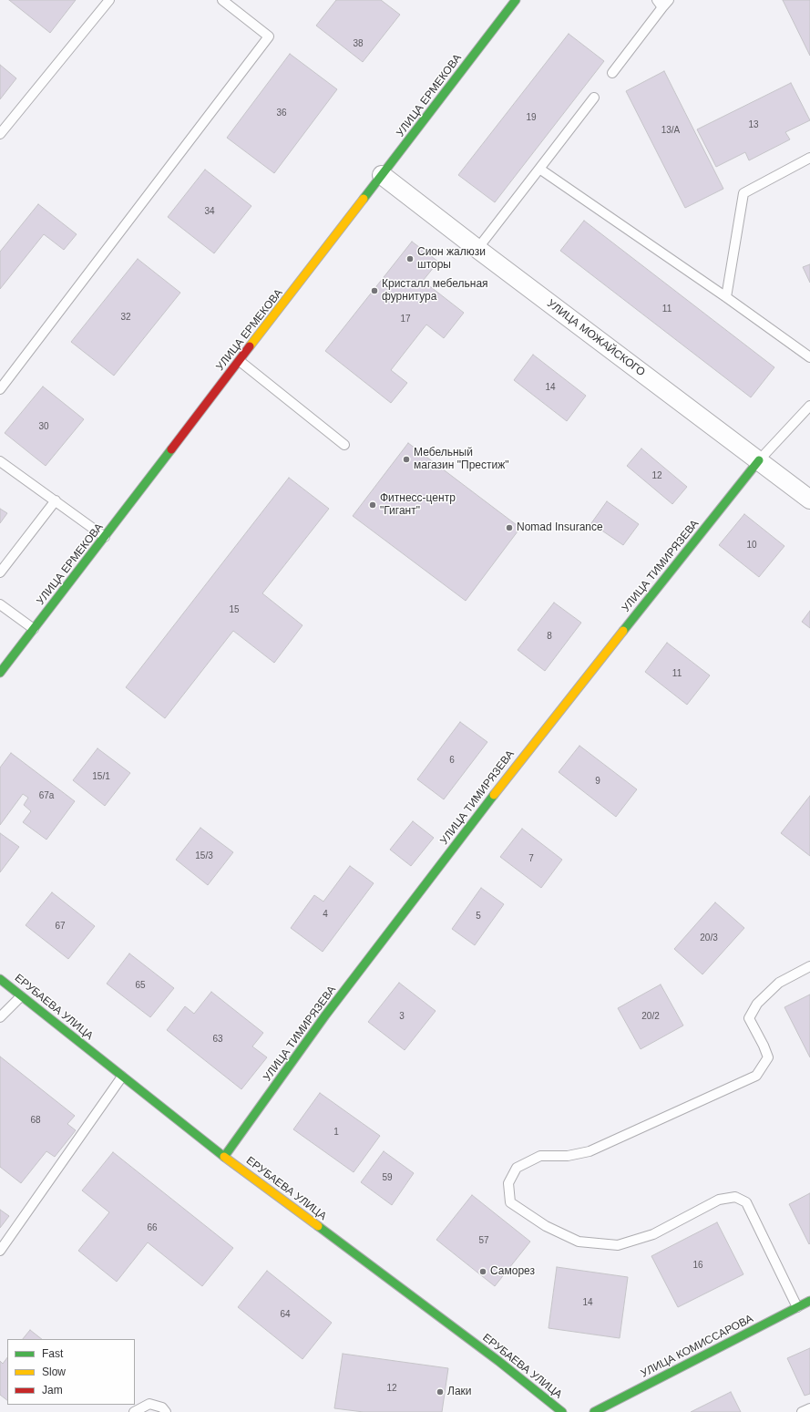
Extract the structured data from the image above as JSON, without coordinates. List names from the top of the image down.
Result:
{
  "streets": {
    "main road": [
      "УЛИЦА ЕРМЕКОВА",
      "УЛИЦА ТИМИРЯЗЕВА",
      "ЕРУБАЕВА УЛИЦА",
      "УЛИЦА КОМИССАРОВА"
    ],
    "street": ["УЛИЦА МОЖАЙСКОГО"]
  },
  "crossings": [
    ["УЛИЦА ЕРМЕКОВА", "УЛИЦА МОЖАЙСКОГО"],
    ["УЛИЦА МОЖАЙСКОГО", "УЛИЦА ТИМИРЯЗЕВА"],
    ["УЛИЦА ТИМИРЯЗЕВА", "ЕРУБАЕВА УЛИЦА"]
  ],
  "places": [
    "Сион жалюзи шторы",
    "Кристалл мебельная фурнитура",
    "Мебельный магазин \"Престиж\"",
    "Фитнесс-центр \"Гигант\"",
    "Nomad Insurance",
    "Саморез",
    "Лаки"
  ],
  "house_numbers": [
    "38",
    "36",
    "19",
    "13",
    "13/А",
    "34",
    "11",
    "32",
    "17",
    "14",
    "30",
    "12",
    "10",
    "15",
    "8",
    "11",
    "6",
    "15/1",
    "9",
    "67а",
    "15/3",
    "7",
    "4",
    "5",
    "67",
    "20/3",
    "65",
    "3",
    "20/2",
    "63",
    "68",
    "1",
    "59",
    "66",
    "57",
    "16",
    "14",
    "64",
    "12"
  ],
  "legend": ["Fast", "Slow", "Jam"]
}
